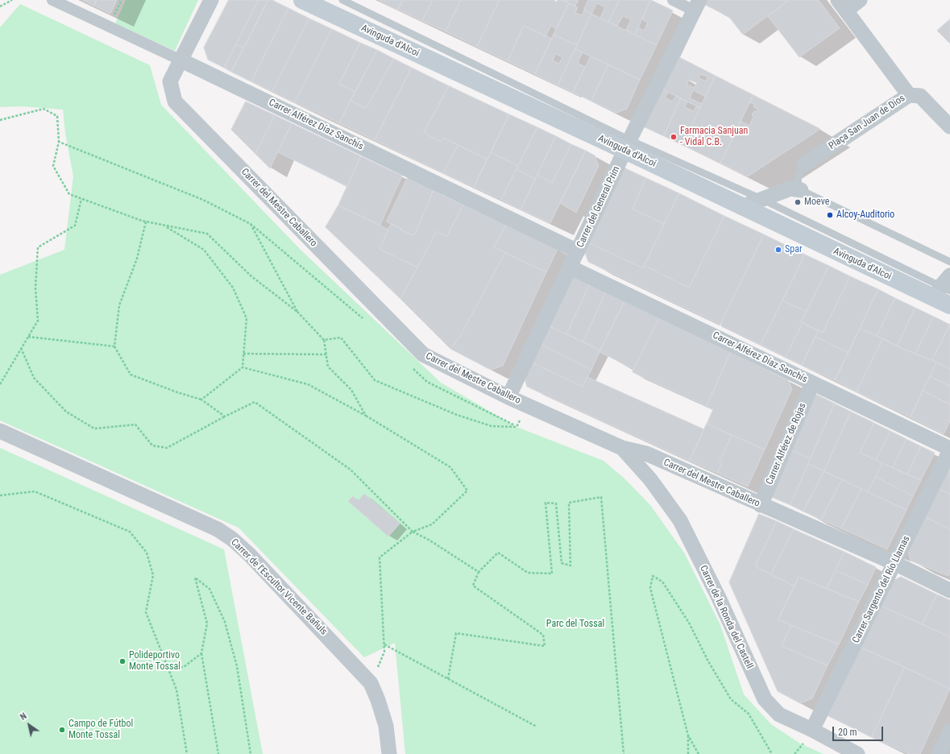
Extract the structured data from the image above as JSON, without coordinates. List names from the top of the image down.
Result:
{
  "streets": {
    "main road": ["Avinguda d'Alcoi"],
    "street": [
      "Plaça San Juan de Dios",
      "Carrer Alférez Díaz Sanchís",
      "Carrer del General Prim",
      "Carrer del Mestre Caballero",
      "Carrer Alférez de Rojas",
      "Carrer de l'Escultor Vicente Bañuls",
      "Carrer Sargento del Río Llamas",
      "Carrer de la Ronda del Castell"
    ]
  },
  "crossings": [
    ["Avinguda d'Alcoi", "Carrer del General Prim"],
    ["Carrer Alférez Díaz Sanchís", "Carrer del General Prim"],
    ["Carrer Alférez Díaz Sanchís", "Carrer del Mestre Caballero"],
    ["Carrer Alférez Díaz Sanchís", "Carrer Alférez de Rojas"],
    ["Carrer Alférez Díaz Sanchís", "Carrer Sargento del Río Llamas"],
    ["Carrer del General Prim", "Carrer del Mestre Caballero"],
    ["Carrer del Mestre Caballero", "Carrer Alférez de Rojas"],
    ["Carrer del Mestre Caballero", "Carrer Sargento del Río Llamas"],
    ["Carrer del Mestre Caballero", "Carrer de la Ronda del Castell"],
    ["Carrer Sargento del Río Llamas", "Carrer de la Ronda del Castell"]
  ],
  "parks": ["Parc del Tossal"],
  "places": [
    "Farmacia Sanjuan - Vidal C.B.",
    "Moeve",
    "Alcoy-Auditorio",
    "Spar",
    "Polideportivo Monte Tossal",
    "Campo de Fútbol Monte Tossal"
  ],
  "scale_bar": "20 m",
  "north": "top left"
}
